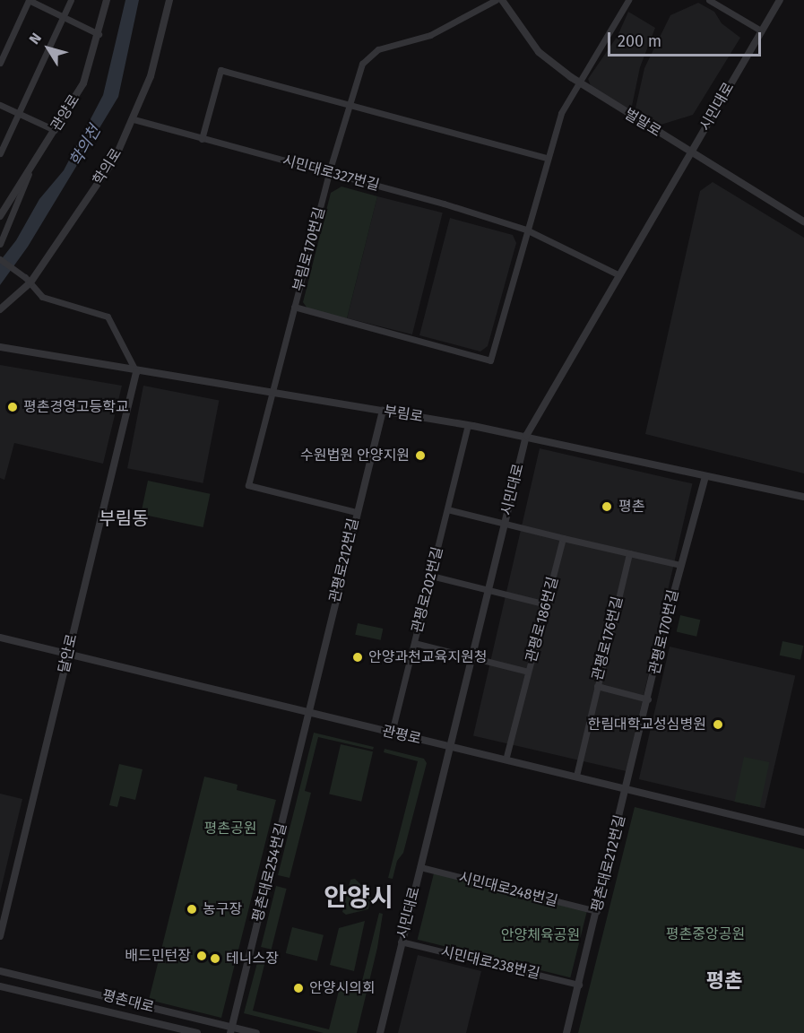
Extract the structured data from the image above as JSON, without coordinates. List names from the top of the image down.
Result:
{
  "streets": {
    "street": [
      "시민대로",
      "관양로",
      "벌말로",
      "학의로",
      "시민대로327번길",
      "부림로170번길",
      "부림로",
      "관평로212번길",
      "관평로202번길",
      "관평로186번길",
      "관평로170번길",
      "관평로176번길",
      "달안로",
      "관평로",
      "평촌대로212번길",
      "평촌대로254번길",
      "시민대로248번길",
      "시민대로238번길",
      "평촌대로"
    ]
  },
  "crossings": [
    ["시민대로", "벌말로"],
    ["시민대로", "시민대로327번길"],
    ["시민대로", "부림로"],
    ["시민대로", "관평로"],
    ["시민대로", "시민대로248번길"],
    ["시민대로", "시민대로238번길"],
    ["학의로", "시민대로327번길"],
    ["시민대로327번길", "부림로170번길"],
    ["부림로170번길", "부림로"],
    ["부림로170번길", "관평로212번길"],
    ["부림로", "관평로212번길"],
    ["부림로", "관평로202번길"],
    ["부림로", "관평로170번길"],
    ["부림로", "달안로"],
    ["관평로212번길", "관평로"],
    ["관평로212번길", "평촌대로254번길"],
    ["관평로202번길", "관평로"],
    ["관평로186번길", "관평로"],
    ["관평로170번길", "관평로"],
    ["관평로170번길", "평촌대로212번길"],
    ["관평로176번길", "관평로"],
    ["달안로", "관평로"],
    ["관평로", "평촌대로212번길"],
    ["관평로", "평촌대로254번길"],
    ["평촌대로212번길", "시민대로248번길"],
    ["평촌대로212번길", "시민대로238번길"],
    ["평촌대로254번길", "평촌대로"]
  ],
  "districts": ["부림동", "안양시", "평촌"],
  "water": ["학의천"],
  "parks": ["평촌공원", "평촌중앙공원", "안양체육공원"],
  "places": [
    "평촌경영고등학교",
    "수원법원 안양지원",
    "평촌",
    "안양과천교육지원청",
    "한림대학교성심병원",
    "농구장",
    "배드민턴장",
    "테니스장",
    "안양시의회"
  ],
  "scale_bar": "200 m",
  "north": "top left"
}
